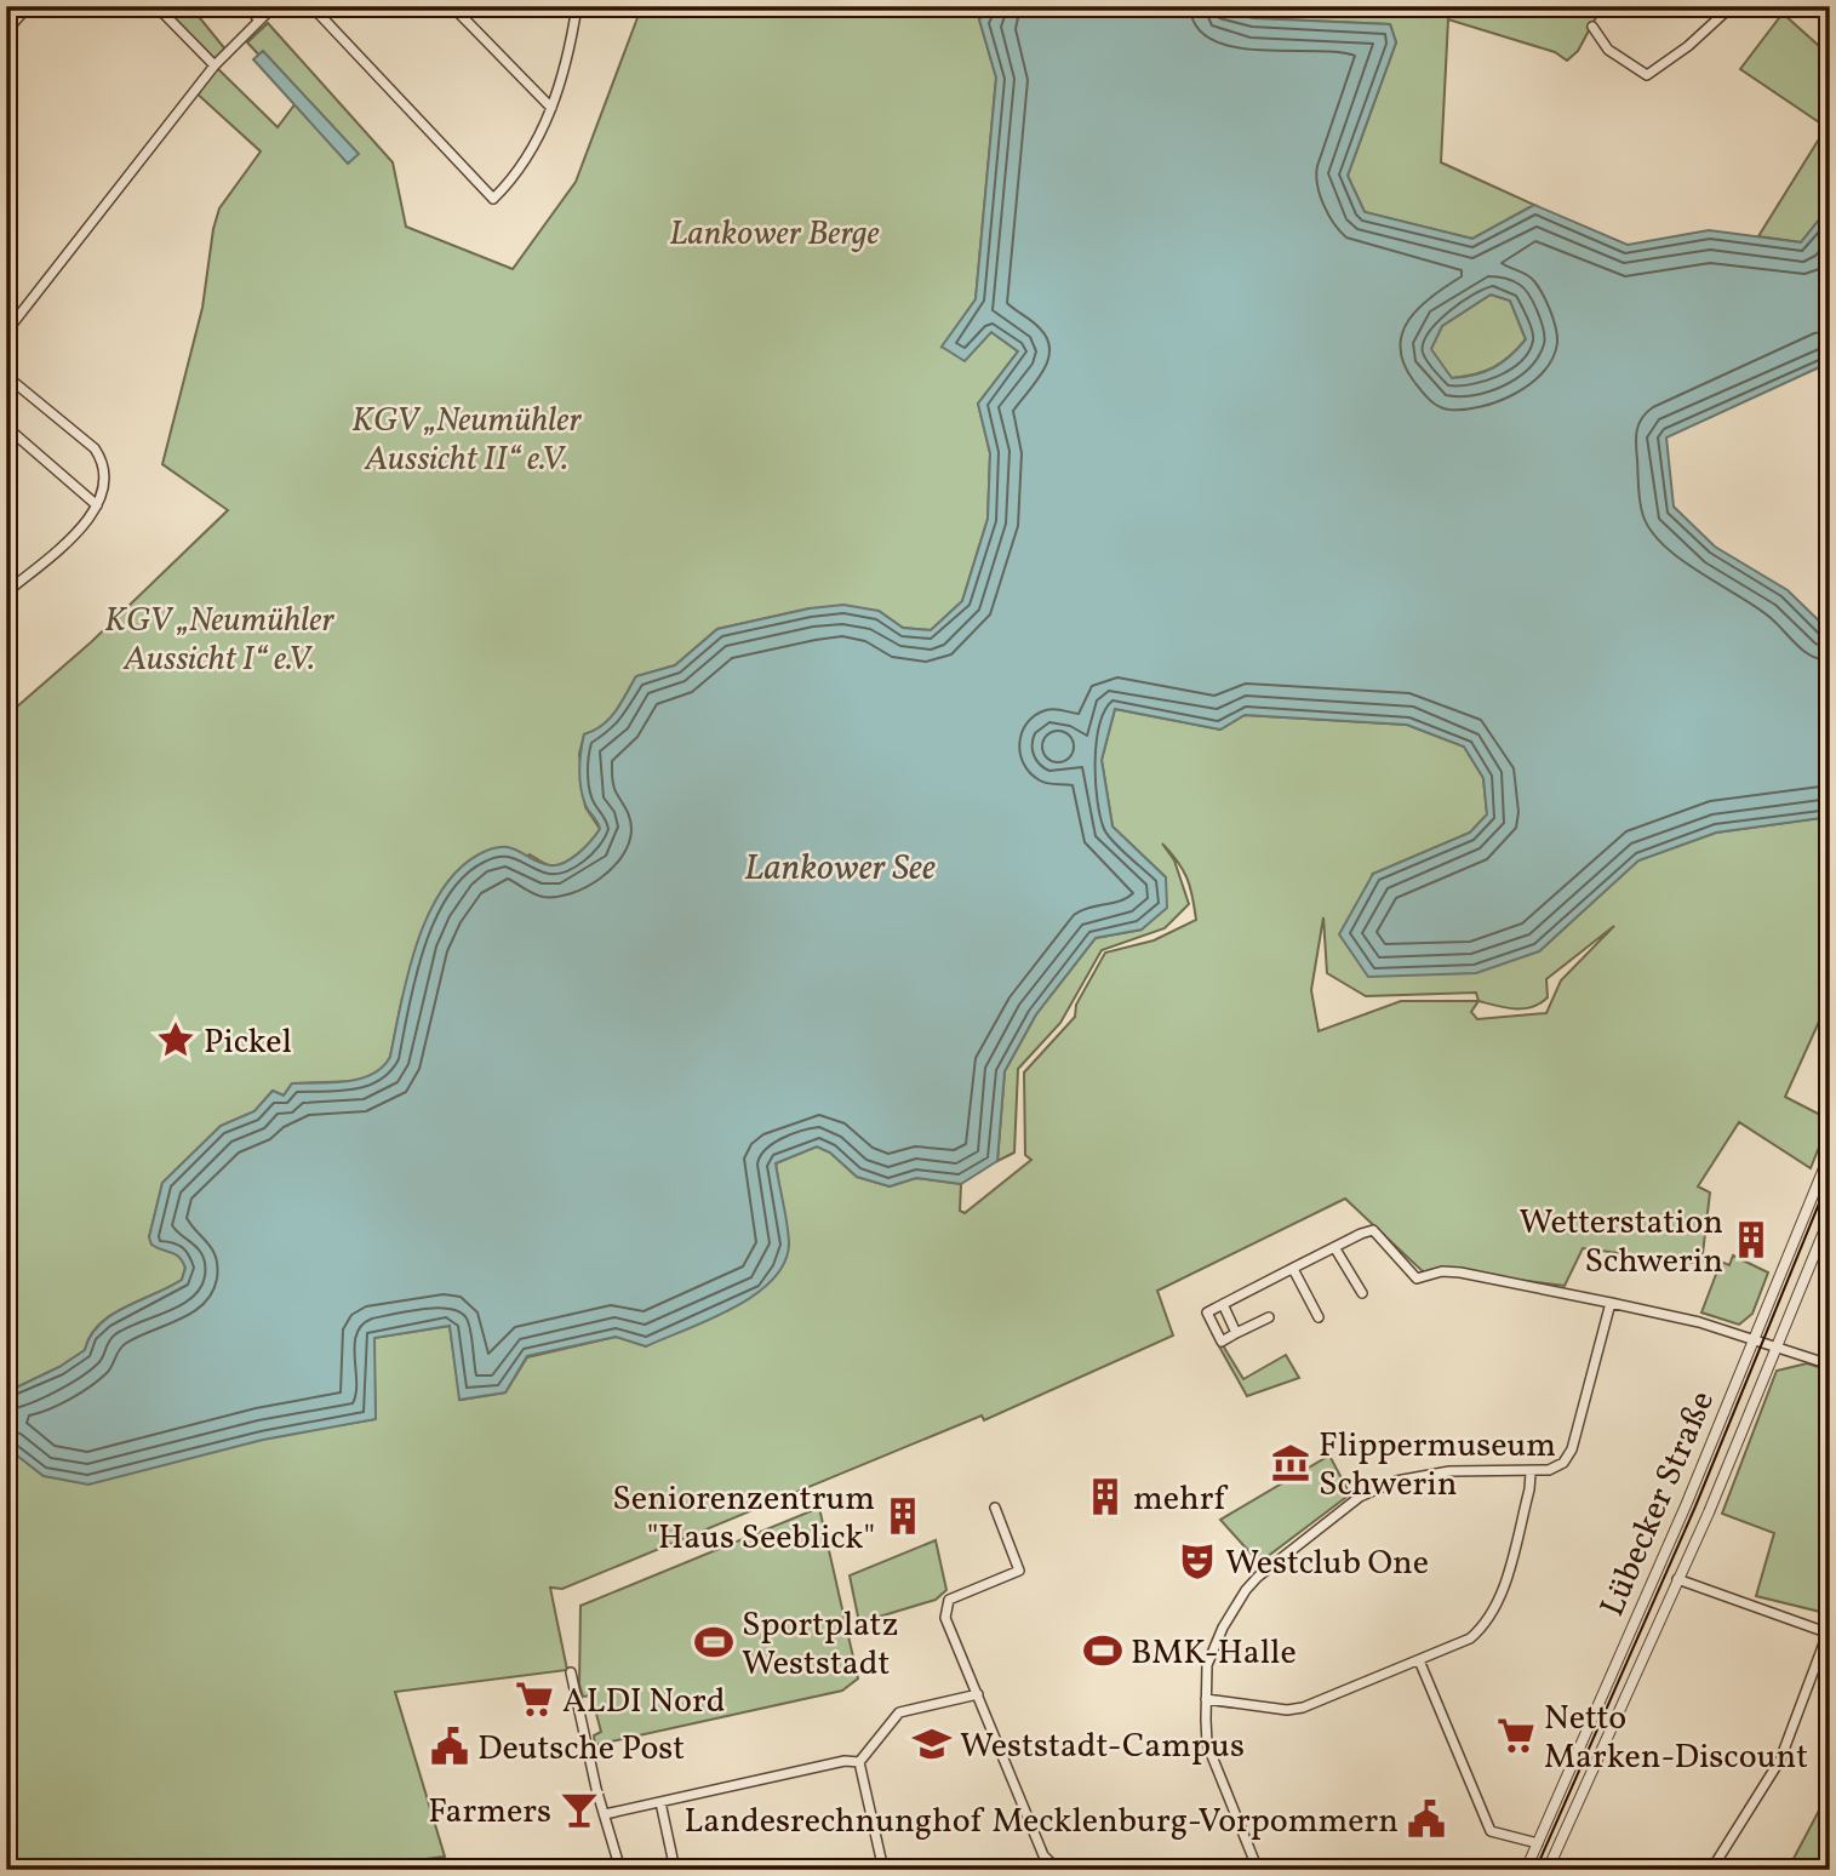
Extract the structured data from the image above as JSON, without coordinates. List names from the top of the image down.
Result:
{
  "streets": {
    "street": ["Lübecker Straße"]
  },
  "water": ["Lankower See"],
  "parks": ["Lankower Berge", "KGV „Neumühler Aussicht II“ e.V.", "KGV „Neumühler Aussicht I“ e.V."],
  "places": {
    "place": ["Pickel"],
    "building": ["Wetterstation Schwerin", "mehrf", "Seniorenzentrum \"Haus Seeblick\""],
    "museum": ["Flippermuseum Schwerin"],
    "theatre": ["Westclub One"],
    "sports": ["Sportplatz Weststadt", "BMK-Halle"],
    "supermarket": ["ALDI Nord", "Netto Marken-Discount"],
    "school or university": ["Weststadt-Campus"],
    "public building": ["Deutsche Post", "Landesrechnunghof Mecklenburg-Vorpommern"],
    "bar": ["Farmers"]
  }
}
